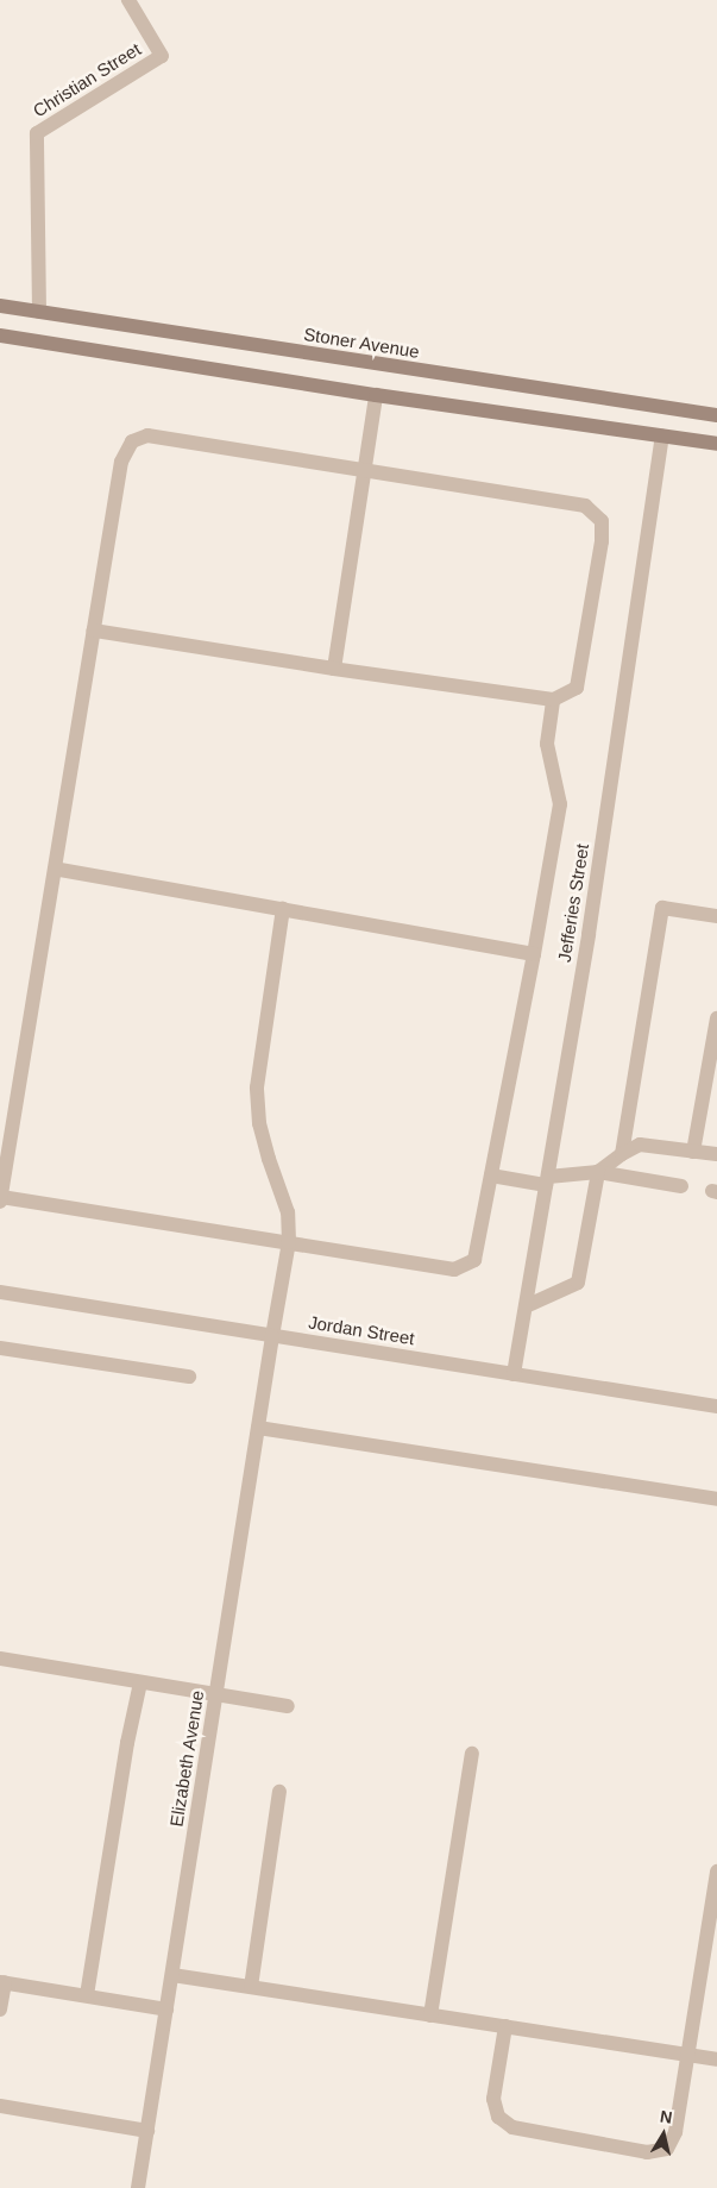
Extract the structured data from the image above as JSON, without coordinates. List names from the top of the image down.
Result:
{
  "streets": {
    "street": [
      "Christian Street",
      "Stoner Avenue",
      "Jefferies Street",
      "Jordan Street",
      "Elizabeth Avenue"
    ]
  },
  "crossings": [
    ["Christian Street", "Stoner Avenue"],
    ["Jefferies Street", "Jordan Street"],
    ["Jordan Street", "Elizabeth Avenue"]
  ],
  "north": "top"
}
